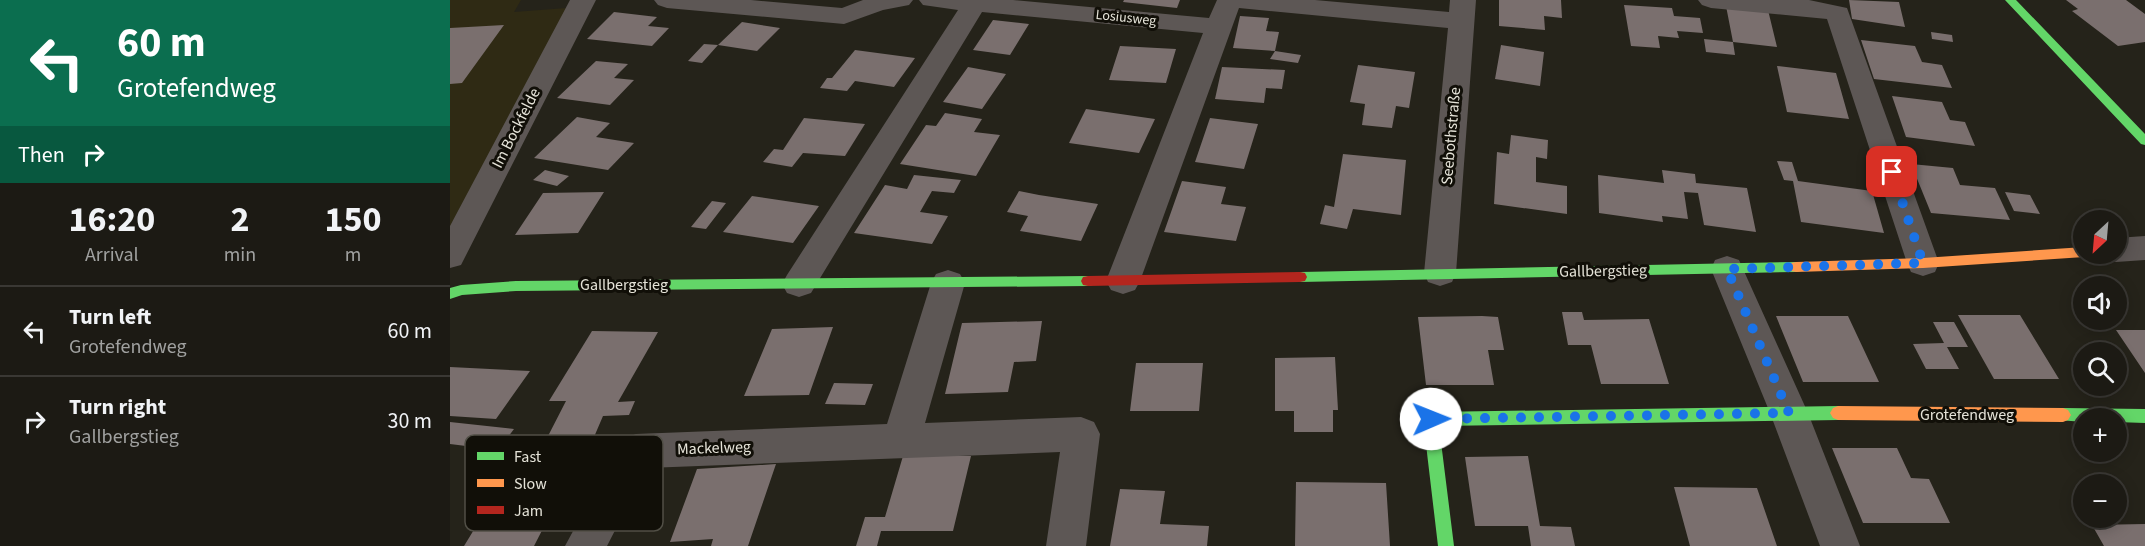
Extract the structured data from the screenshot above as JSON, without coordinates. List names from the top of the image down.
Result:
{
  "streets": {
    "street": [
      "Losiusweg",
      "Im Bockfelde",
      "Seebothstraße",
      "Gallbergstieg",
      "Grotefendweg",
      "Mackelweg"
    ]
  },
  "crossings": [
    ["Seebothstraße", "Gallbergstieg"]
  ],
  "legend": ["Fast", "Slow", "Jam"],
  "north": "bottom left",
  "page": {
    "turn": ["60 m", "Grotefendweg"],
    "then": "Then",
    "eta": [
      "16:20",
      "Arrival",
      "2",
      "min",
      "150",
      "m"
    ],
    "map_buttons": ["+", "−"],
    "list": [
      {
        "name": "Turn left",
        "note": "Grotefendweg",
        "value": "60 m"
      },
      {
        "name": "Turn right",
        "note": "Gallbergstieg",
        "value": "30 m"
      }
    ]
  }
}
